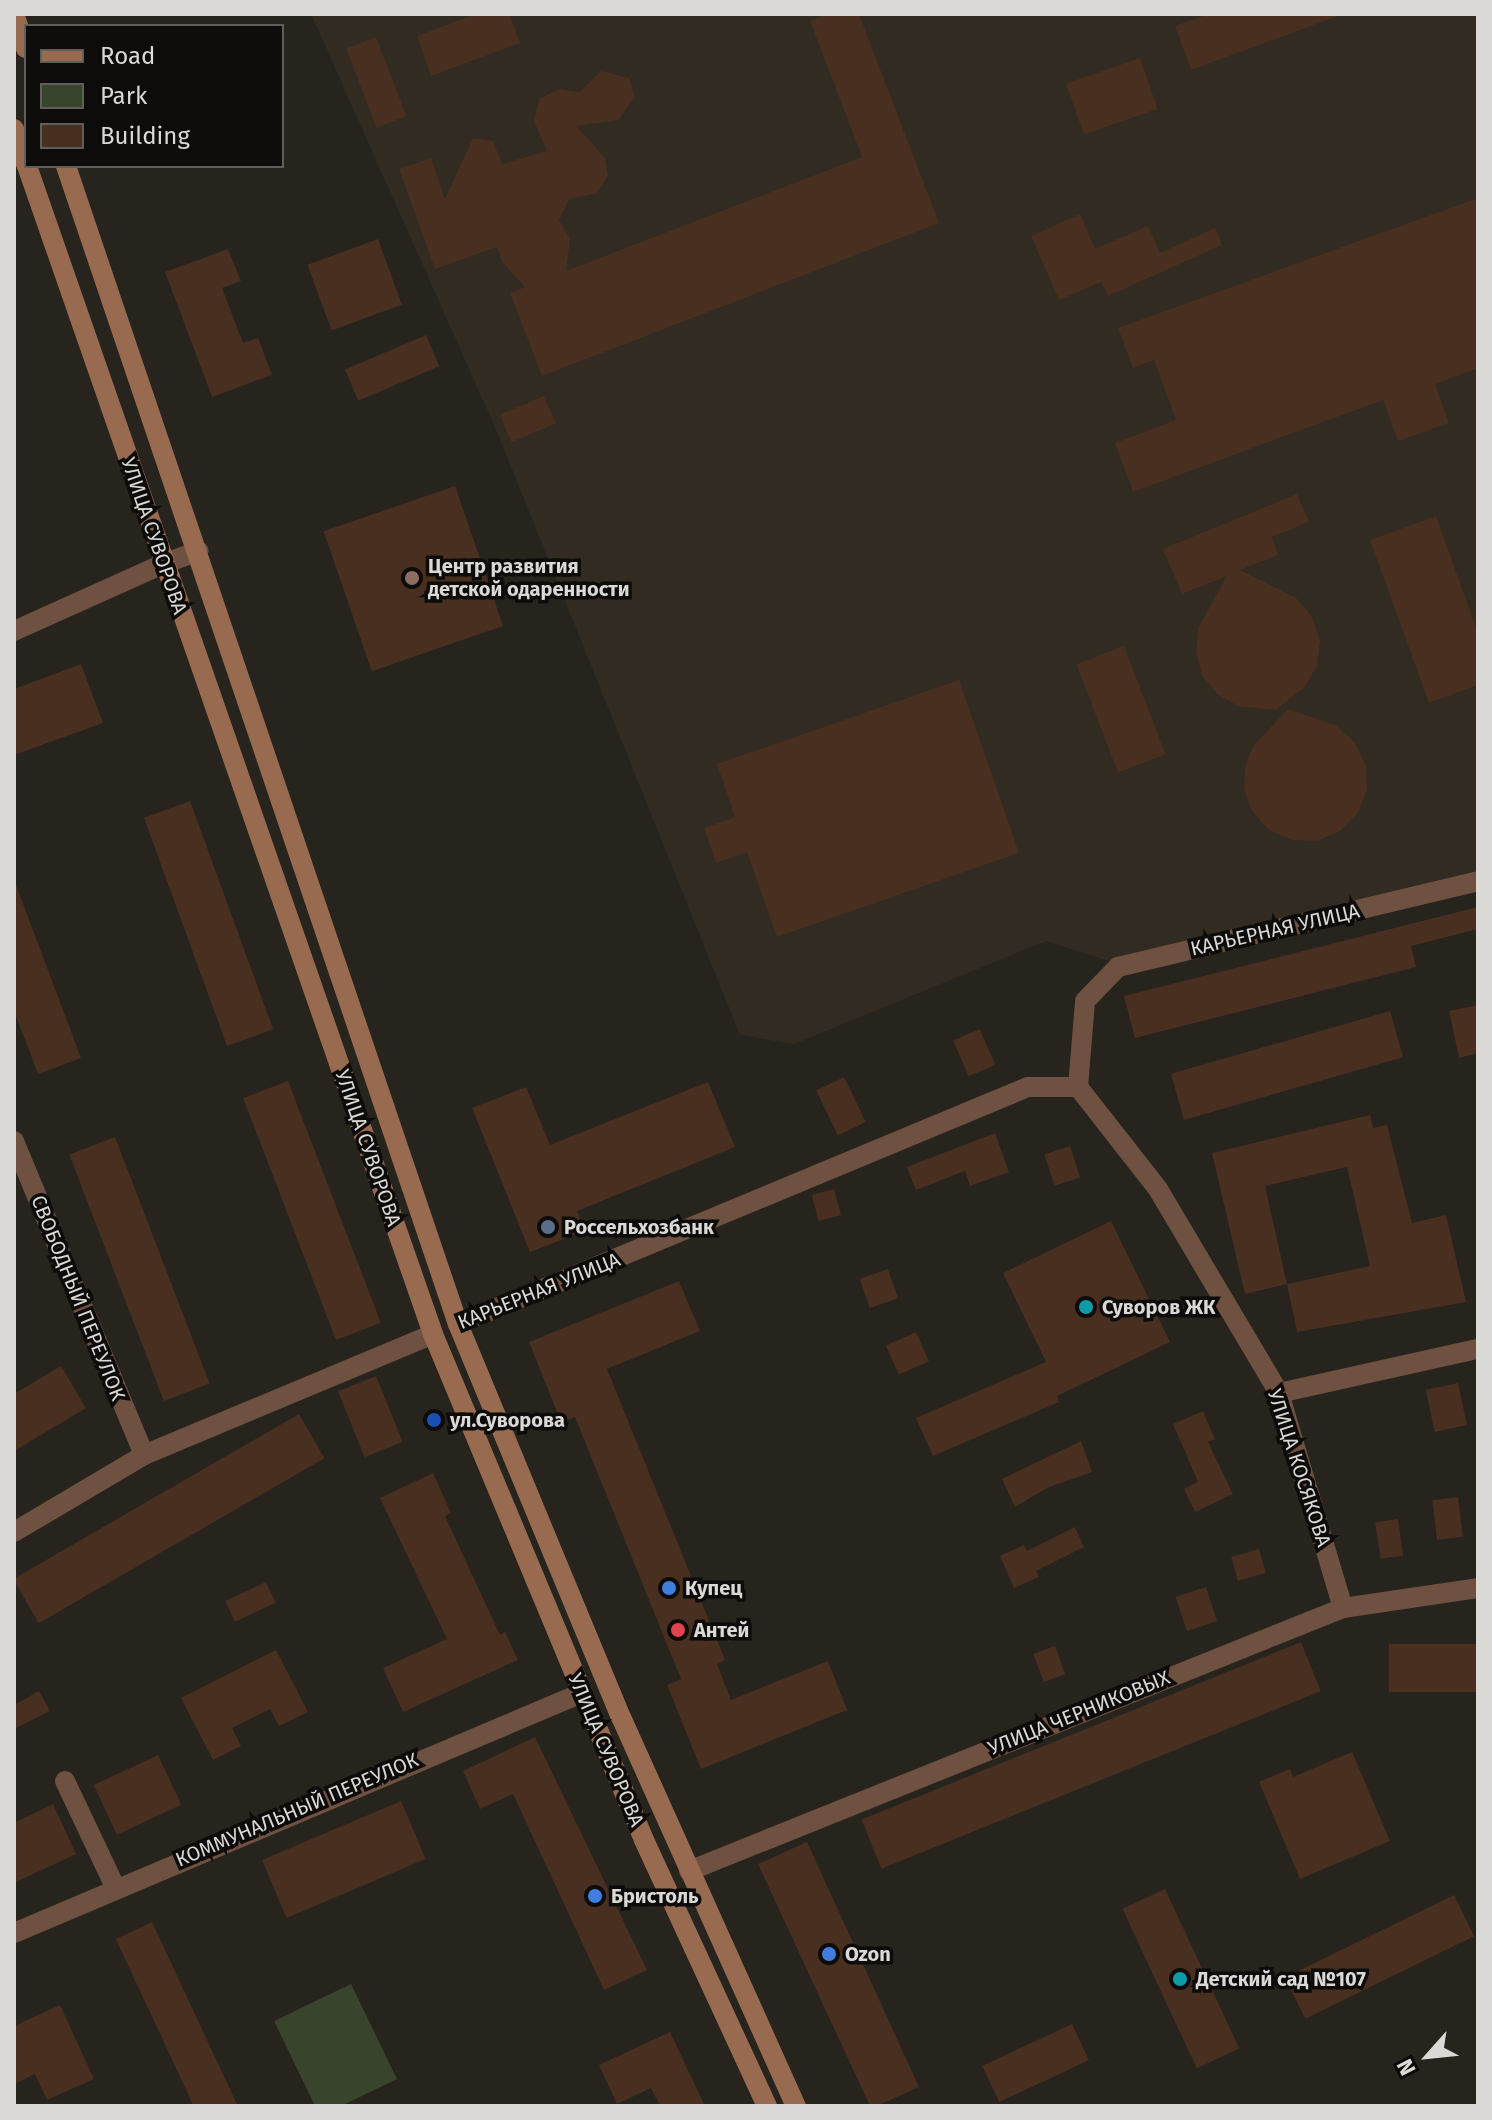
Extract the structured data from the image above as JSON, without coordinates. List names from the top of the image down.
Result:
{
  "streets": {
    "main road": ["УЛИЦА СУВОРОВА"],
    "street": [
      "КАРЬЕРНАЯ УЛИЦА",
      "СВОБОДНЫЙ ПЕРЕУЛОК",
      "УЛИЦА КОСЯКОВА",
      "УЛИЦА ЧЕРНИКОВЫХ",
      "КОММУНАЛЬНЫЙ ПЕРЕУЛОК"
    ]
  },
  "crossings": [
    ["УЛИЦА СУВОРОВА", "КАРЬЕРНАЯ УЛИЦА"],
    ["УЛИЦА СУВОРОВА", "УЛИЦА ЧЕРНИКОВЫХ"],
    ["УЛИЦА СУВОРОВА", "КОММУНАЛЬНЫЙ ПЕРЕУЛОК"],
    ["КАРЬЕРНАЯ УЛИЦА", "СВОБОДНЫЙ ПЕРЕУЛОК"],
    ["КАРЬЕРНАЯ УЛИЦА", "УЛИЦА КОСЯКОВА"],
    ["УЛИЦА КОСЯКОВА", "УЛИЦА ЧЕРНИКОВЫХ"]
  ],
  "places": [
    "Центр развития детской одаренности",
    "Россельхозбанк",
    "Суворов ЖК",
    "ул.Суворова",
    "Купец",
    "Антей",
    "Бристоль",
    "Ozon",
    "Детский сад №107"
  ],
  "legend": ["Road", "Park", "Building"],
  "north": "bottom left"
}
